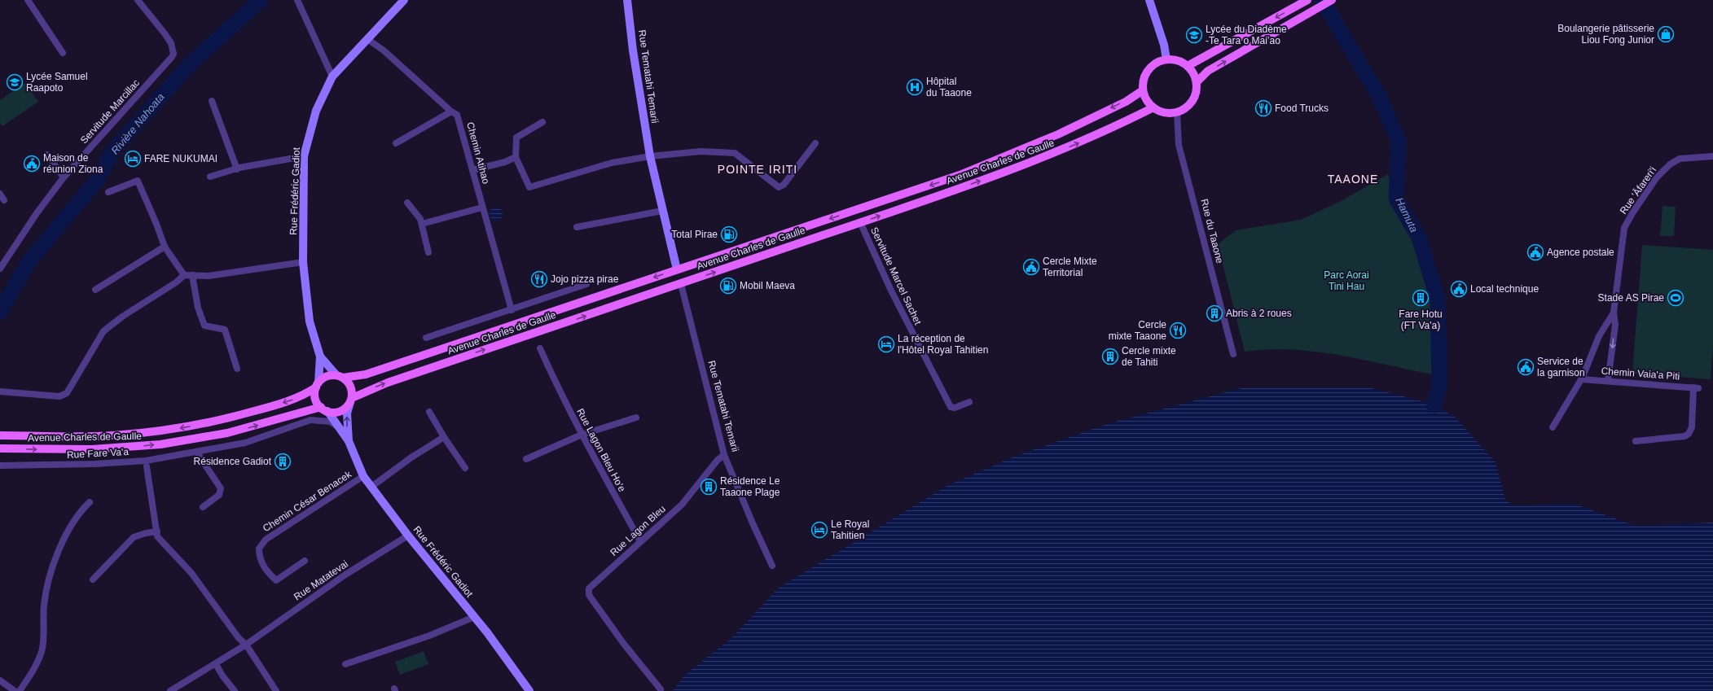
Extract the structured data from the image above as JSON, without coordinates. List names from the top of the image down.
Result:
{
  "streets": {
    "main road": ["Rue Tematahi Temarii", "Avenue Charles de Gaulle", "Rue Frédéric Gadiot"],
    "street": [
      "Servitude Marcillac",
      "Chemin Atihao",
      "Rue 'Āfareri'i",
      "Rue du Taaone",
      "Servitude Marcel Sachet",
      "Chemin Vaia'a Piti",
      "Rue Lagon Bleu Ho'e",
      "Rue Fare Va'a",
      "Chemin César Benacek",
      "Rue Lagon Bleu",
      "Rue Matatevai"
    ]
  },
  "crossings": [
    ["Rue Tematahi Temarii", "Avenue Charles de Gaulle"],
    ["Rue Tematahi Temarii", "Rue Lagon Bleu"],
    ["Chemin Atihao", "Rue Frédéric Gadiot"],
    ["Avenue Charles de Gaulle", "Rue Frédéric Gadiot"],
    ["Avenue Charles de Gaulle", "Rue du Taaone"],
    ["Avenue Charles de Gaulle", "Servitude Marcel Sachet"],
    ["Rue 'Āfareri'i", "Chemin Vaia'a Piti"],
    ["Rue Frédéric Gadiot", "Rue Fare Va'a"],
    ["Rue Frédéric Gadiot", "Chemin César Benacek"],
    ["Rue Frédéric Gadiot", "Rue Matatevai"],
    ["Rue Lagon Bleu Ho'e", "Rue Lagon Bleu"]
  ],
  "districts": ["POINTE IRITI", "TAAONE"],
  "water": ["Rivière Nahoata", "Hamuta"],
  "parks": ["Parc Aorai Tini Hau"],
  "places": {
    "shop": ["Boulangerie pâtisserie Liou Fong Junior"],
    "school or university": ["Lycée du Diadème -Te Tara o Mai’ao", "Lycée Samuel Raapoto"],
    "hospital": ["Hôpital du Taaone"],
    "restaurant": ["Food Trucks", "Jojo pizza pirae", "Cercle mixte Taaone"],
    "hotel": ["FARE NUKUMAI", "La réception de l'Hôtel Royal Tahitien", "Le Royal Tahitien"],
    "public building": [
      "Maison de réunion Ziona",
      "Agence postale",
      "Cercle Mixte Territorial",
      "Local technique",
      "Service de la garnison"
    ],
    "fuel station": ["Total Pirae", "Mobil Maeva"],
    "building": [
      "Fare Hotu (FT Va'a)",
      "Abris à 2 roues",
      "Cercle mixte de Tahiti",
      "Résidence Gadiot",
      "Résidence Le Taaone Plage"
    ],
    "sports": ["Stade AS Pirae"]
  }
}
